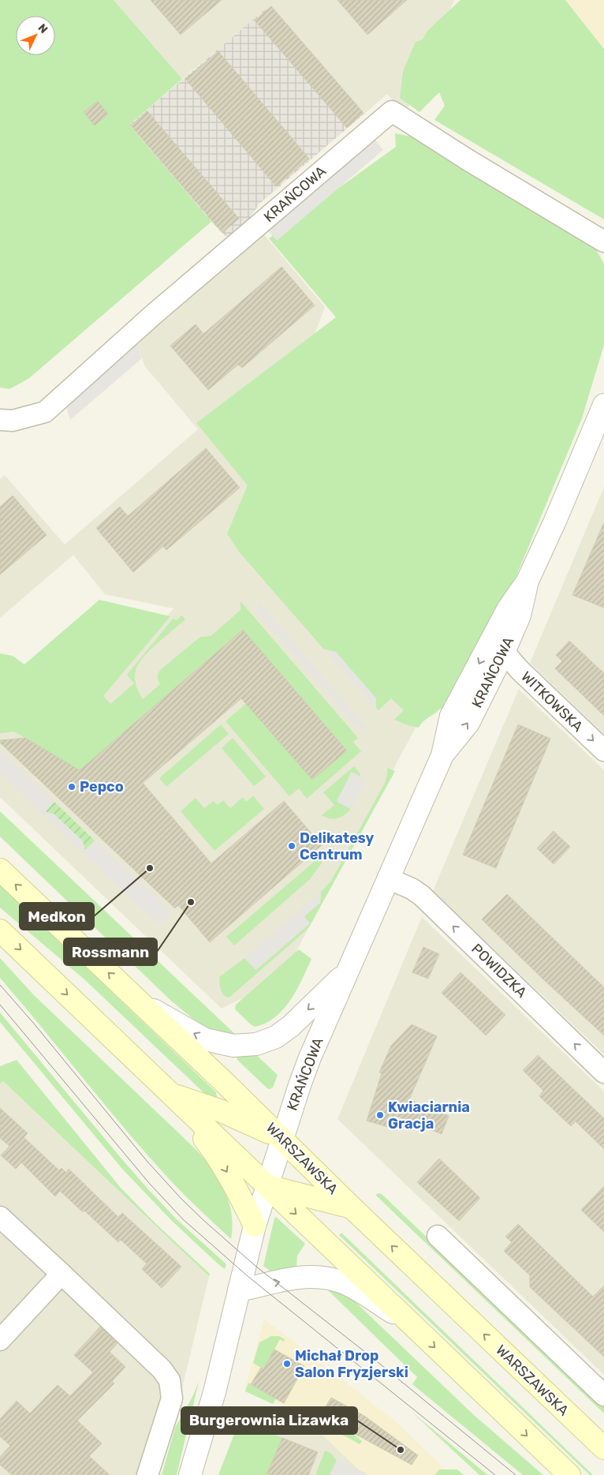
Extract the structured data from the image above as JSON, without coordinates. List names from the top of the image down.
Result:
{
  "streets": {
    "main road": ["WARSZAWSKA"],
    "street": ["KRAŃCOWA", "WITKOWSKA", "POWIDZKA"]
  },
  "crossings": [
    ["KRAŃCOWA", "WITKOWSKA"],
    ["KRAŃCOWA", "POWIDZKA"],
    ["KRAŃCOWA", "WARSZAWSKA"]
  ],
  "one_way": ["WITKOWSKA", "POWIDZKA"],
  "places": [
    "Pepco",
    "Delikatesy Centrum",
    "Medkon",
    "Rossmann",
    "Kwiaciarnia Gracja",
    "Michał Drop Salon Fryzjerski",
    "Burgerownia Lizawka"
  ],
  "north": "top right"
}
